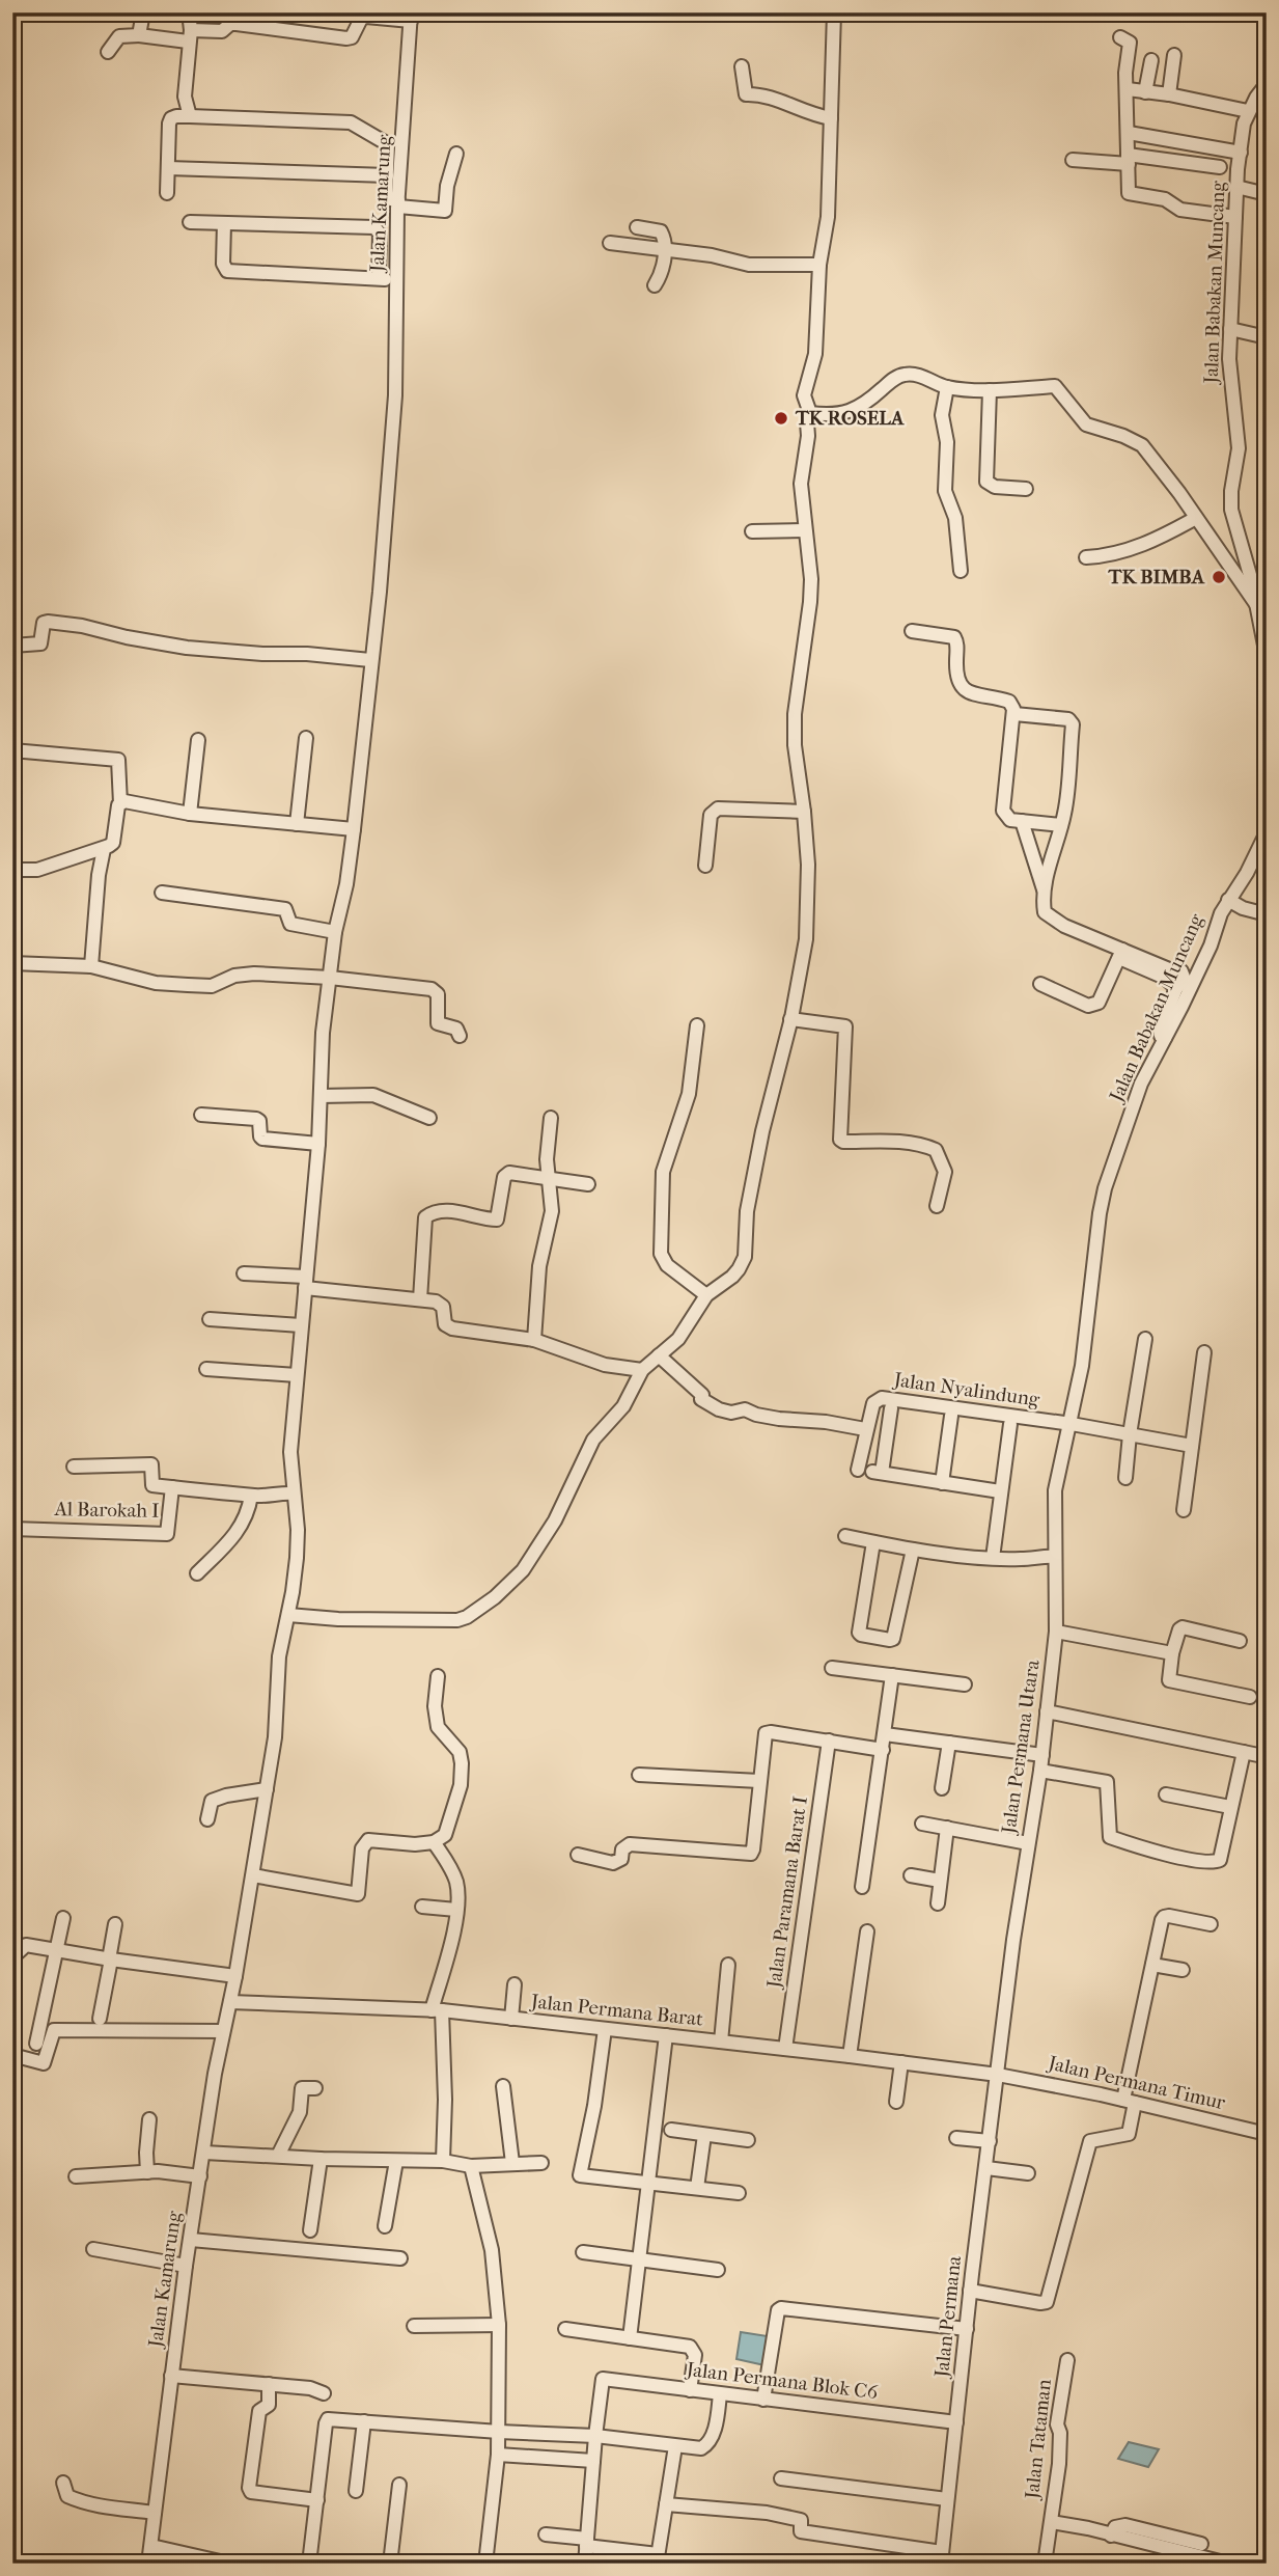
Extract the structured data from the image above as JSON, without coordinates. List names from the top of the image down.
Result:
{
  "streets": {
    "street": [
      "Jalan Kamarung",
      "Jalan Babakan Muncang",
      "Jalan Nyalindung",
      "Al Barokah I",
      "Jalan Permana Utara",
      "Jalan Paramana Barat I",
      "Jalan Permana Barat",
      "Jalan Permana Timur",
      "Jalan Permana",
      "Jalan Permana Blok C6",
      "Jalan Tataman"
    ]
  },
  "crossings": [
    ["Jalan Kamarung", "Jalan Permana Barat"],
    ["Jalan Babakan Muncang", "Jalan Nyalindung"],
    ["Jalan Babakan Muncang", "Jalan Permana Utara"],
    ["Jalan Nyalindung", "Jalan Permana Utara"],
    ["Jalan Permana Utara", "Jalan Permana Barat"],
    ["Jalan Permana Utara", "Jalan Permana Timur"],
    ["Jalan Permana Utara", "Jalan Permana"],
    ["Jalan Paramana Barat I", "Jalan Permana Barat"],
    ["Jalan Permana Barat", "Jalan Permana Timur"],
    ["Jalan Permana Barat", "Jalan Permana"],
    ["Jalan Permana Timur", "Jalan Permana"],
    ["Jalan Permana", "Jalan Permana Blok C6"]
  ],
  "places": ["TK ROSELA", "TK BIMBA"]
}
